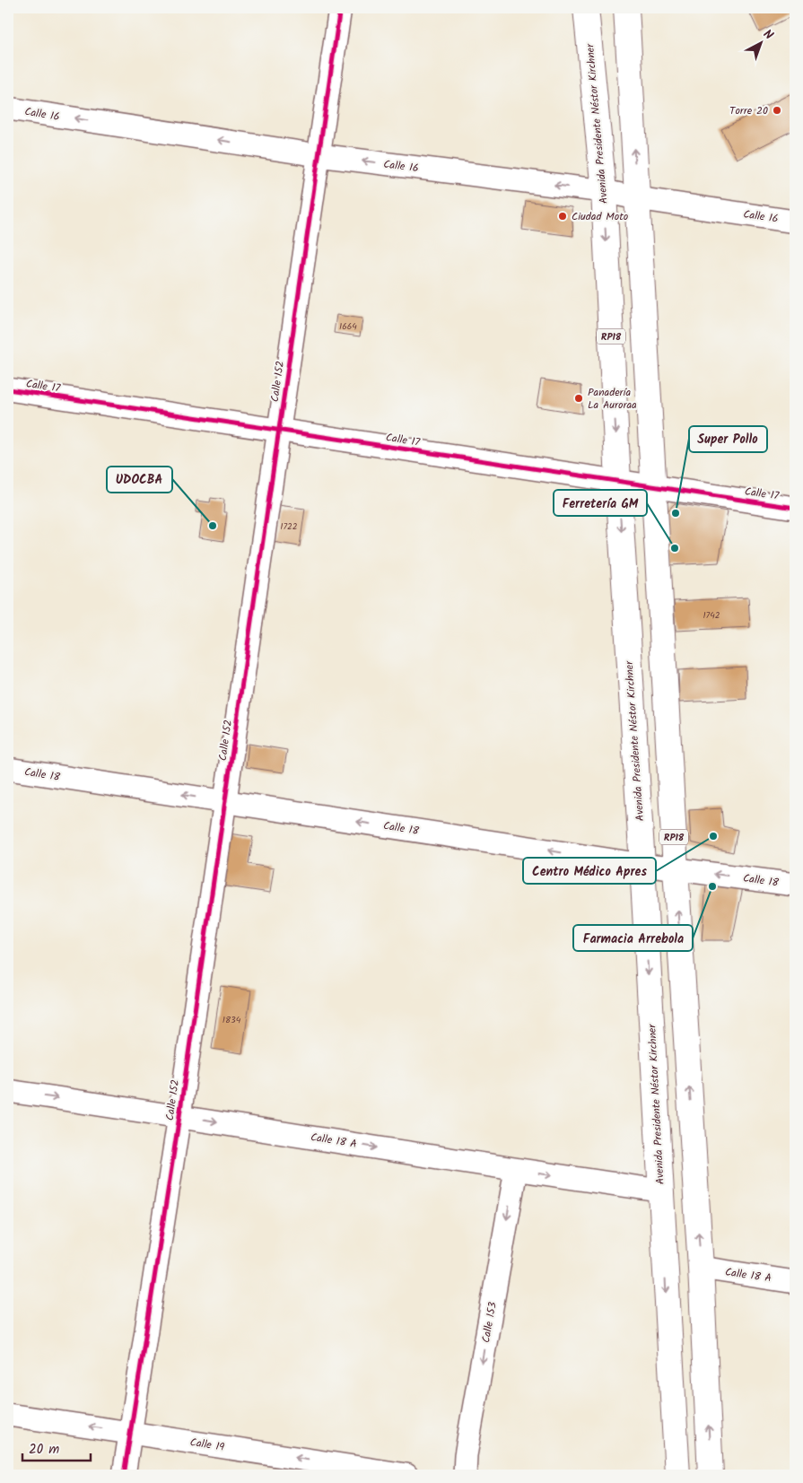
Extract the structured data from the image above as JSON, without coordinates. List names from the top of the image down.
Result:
{
  "streets": {
    "main road": ["Avenida Presidente Néstor Kirchner", "RP18"],
    "street": [
      "Calle 16",
      "Calle 152",
      "Calle 17",
      "Calle 18",
      "Calle 18 A",
      "Calle 153",
      "Calle 19"
    ]
  },
  "crossings": [
    ["Calle 16", "Avenida Presidente Néstor Kirchner"],
    ["Calle 16", "RP18"],
    ["Calle 16", "Calle 152"],
    ["Avenida Presidente Néstor Kirchner", "Calle 17"],
    ["Avenida Presidente Néstor Kirchner", "Calle 18"],
    ["Avenida Presidente Néstor Kirchner", "Calle 18 A"],
    ["RP18", "Calle 17"],
    ["RP18", "Calle 18"],
    ["RP18", "Calle 18 A"],
    ["Calle 152", "Calle 17"],
    ["Calle 152", "Calle 18"],
    ["Calle 152", "Calle 18 A"],
    ["Calle 152", "Calle 19"],
    ["Calle 18 A", "Calle 153"]
  ],
  "one_way": [
    "Calle 16",
    "Calle 18",
    "Calle 18 A",
    "Calle 153",
    "Calle 19"
  ],
  "places": [
    "Torre 20",
    "Ciudad Moto",
    "Panadería La Auroraa",
    "Super Pollo",
    "UDOCBA",
    "Ferretería GM",
    "Centro Médico Apres",
    "Farmacia Arrebola"
  ],
  "house_numbers": [
    "1664",
    "1722",
    "1742",
    "1834"
  ],
  "scale_bar": "20 m",
  "north": "top right"
}
